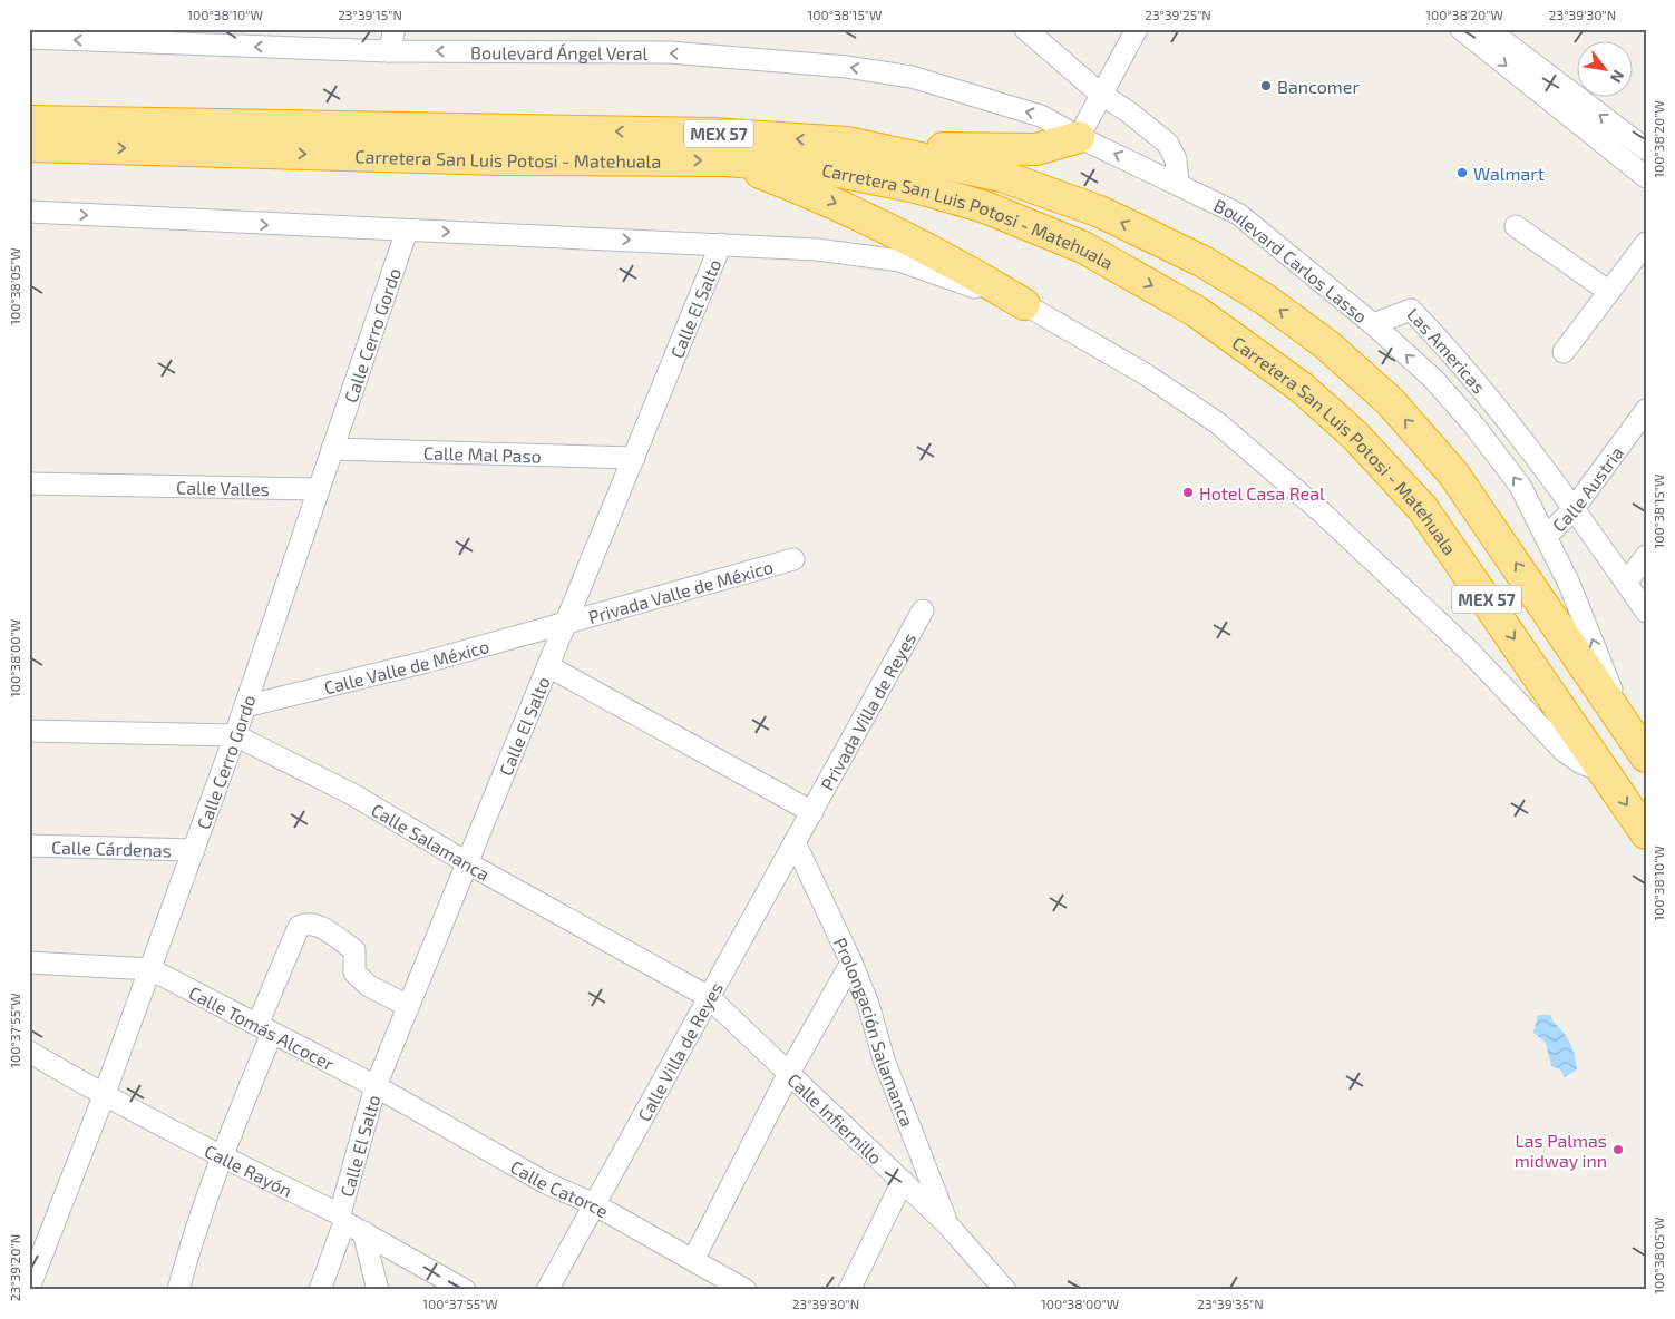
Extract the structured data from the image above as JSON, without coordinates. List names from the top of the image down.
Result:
{
  "streets": {
    "highway": ["MEX 57", "Carretera San Luis Potosi - Matehuala"],
    "street": [
      "Boulevard Ángel Veral",
      "Boulevard Carlos Lasso",
      "Calle El Salto",
      "Calle Cerro Gordo",
      "Las Americas",
      "Calle Mal Paso",
      "Calle Austria",
      "Calle Valles",
      "Privada Valle de México",
      "Calle Valle de México",
      "Privada Villa de Reyes",
      "Calle Salamanca",
      "Calle Cárdenas",
      "Calle Tomás Alcocer",
      "Prolongación Salamanca",
      "Calle Villa de Reyes",
      "Calle Infiernillo",
      "Calle Rayón",
      "Calle Catorce"
    ]
  },
  "crossings": [
    ["Boulevard Ángel Veral", "Boulevard Carlos Lasso"],
    ["MEX 57", "Carretera San Luis Potosi - Matehuala"],
    ["Carretera San Luis Potosi - Matehuala", "Boulevard Carlos Lasso"],
    ["Boulevard Carlos Lasso", "Las Americas"],
    ["Boulevard Carlos Lasso", "Calle Austria"],
    ["Calle El Salto", "Calle Mal Paso"],
    ["Calle El Salto", "Privada Valle de México"],
    ["Calle El Salto", "Calle Valle de México"],
    ["Calle El Salto", "Calle Salamanca"],
    ["Calle El Salto", "Calle Tomás Alcocer"],
    ["Calle El Salto", "Calle Rayón"],
    ["Calle El Salto", "Calle Catorce"],
    ["Calle Cerro Gordo", "Calle Mal Paso"],
    ["Calle Cerro Gordo", "Calle Valles"],
    ["Calle Cerro Gordo", "Calle Valle de México"],
    ["Calle Cerro Gordo", "Calle Salamanca"],
    ["Calle Cerro Gordo", "Calle Cárdenas"],
    ["Calle Cerro Gordo", "Calle Tomás Alcocer"],
    ["Calle Cerro Gordo", "Calle Rayón"],
    ["Las Americas", "Calle Austria"],
    ["Privada Valle de México", "Calle Valle de México"],
    ["Privada Villa de Reyes", "Calle Villa de Reyes"],
    ["Calle Salamanca", "Calle Villa de Reyes"],
    ["Calle Salamanca", "Calle Infiernillo"],
    ["Calle Tomás Alcocer", "Calle Catorce"],
    ["Prolongación Salamanca", "Calle Villa de Reyes"],
    ["Prolongación Salamanca", "Calle Infiernillo"],
    ["Calle Villa de Reyes", "Calle Infiernillo"],
    ["Calle Villa de Reyes", "Calle Catorce"]
  ],
  "places": [
    "Bancomer",
    "Walmart",
    "Hotel Casa Real",
    "Las Palmas midway inn"
  ],
  "north": "bottom right",
  "coordinates": [
    "100°38'10\"W",
    "23°39'15\"N",
    "100°38'15\"W",
    "23°39'25\"N",
    "100°38'20\"W",
    "23°39'30\"N",
    "100°38'05\"W",
    "100°38'00\"W",
    "100°37'55\"W",
    "23°39'20\"N",
    "23°39'35\"N"
  ]
}
